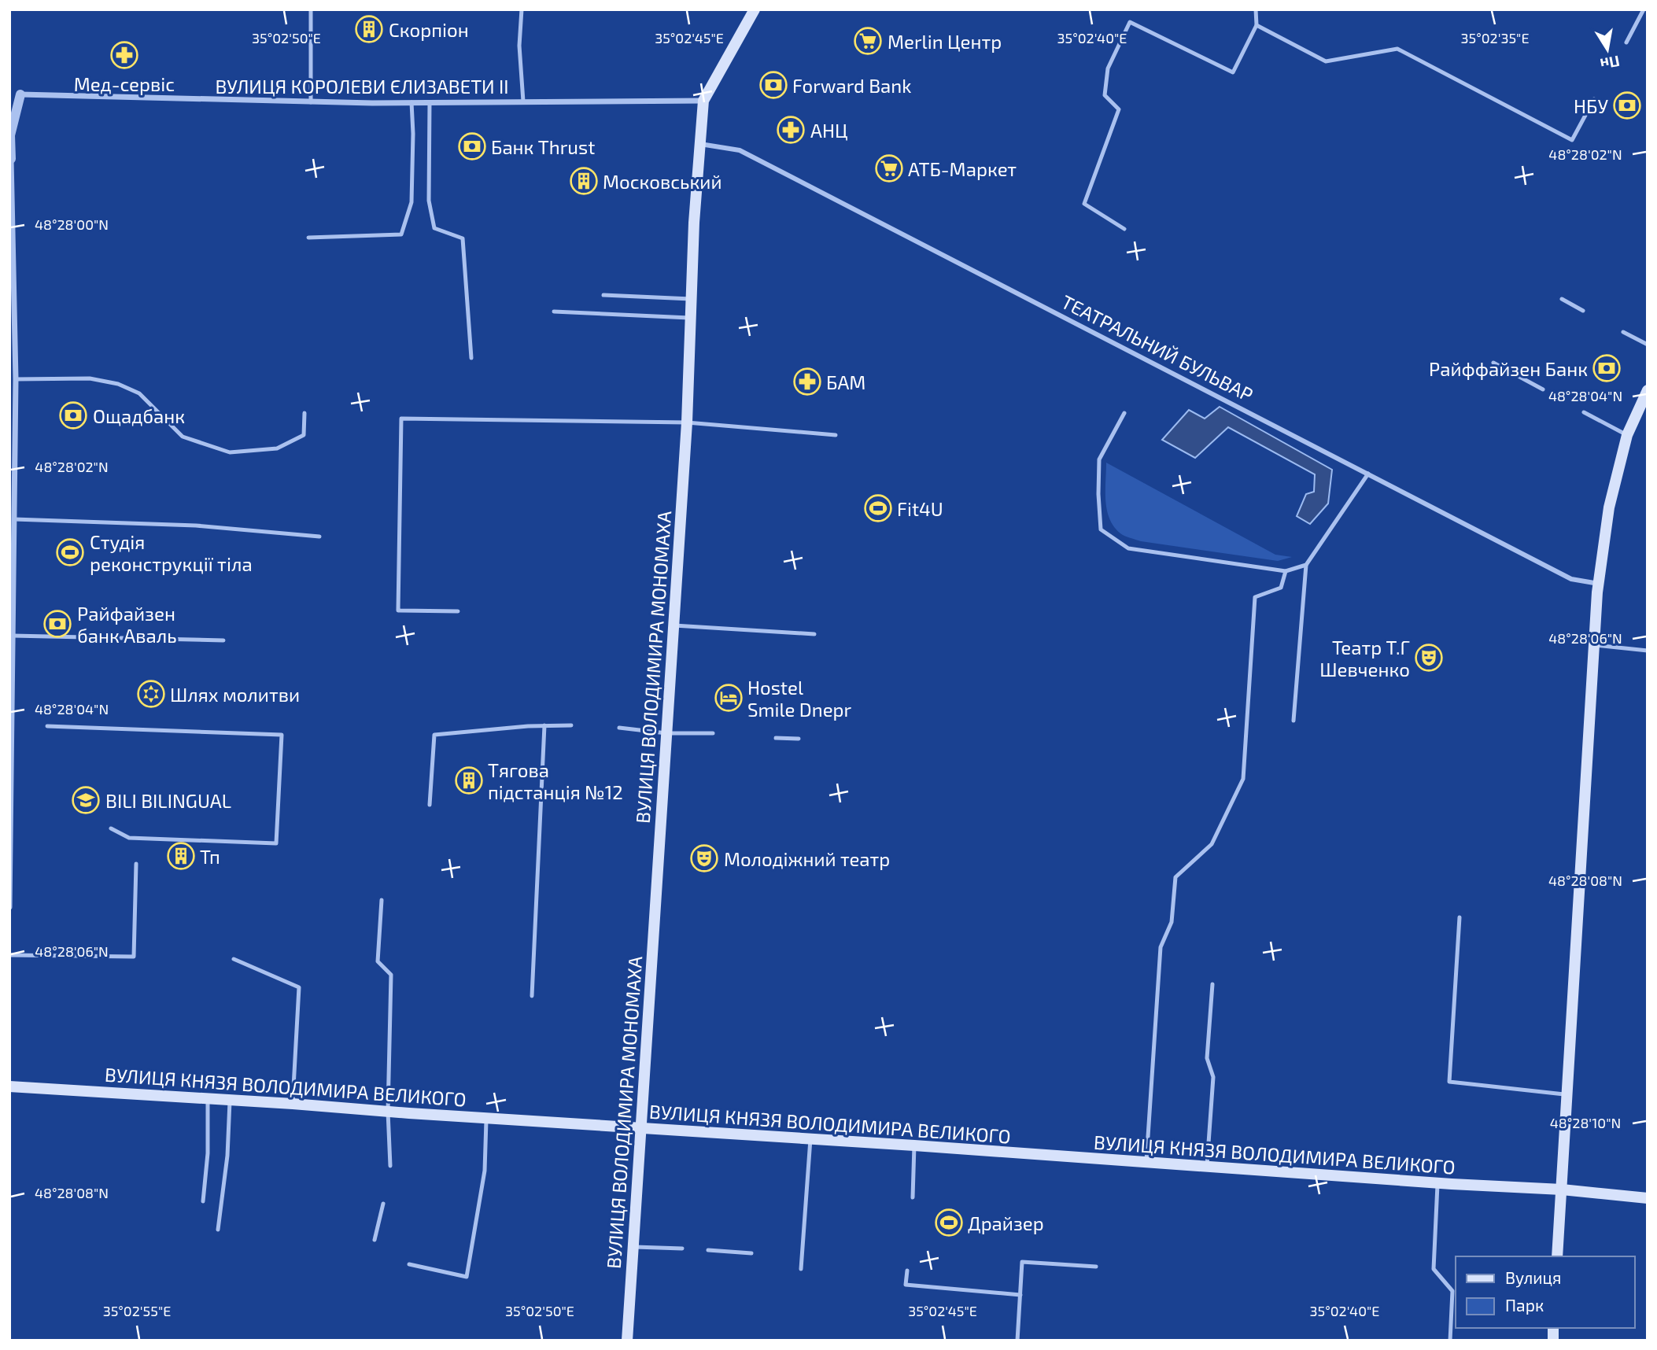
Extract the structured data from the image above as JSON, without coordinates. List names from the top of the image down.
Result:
{
  "streets": {
    "main road": ["ВУЛИЦЯ ВОЛОДИМИРА МОНОМАХА", "ВУЛИЦЯ КНЯЗЯ ВОЛОДИМИРА ВЕЛИКОГО"],
    "street": ["ВУЛИЦЯ КОРОЛЕВИ ЄЛИЗАВЕТИ ІІ", "ТЕАТРАЛЬНИЙ БУЛЬВАР"]
  },
  "crossings": [
    ["ВУЛИЦЯ КОРОЛЕВИ ЄЛИЗАВЕТИ ІІ", "ВУЛИЦЯ ВОЛОДИМИРА МОНОМАХА"],
    ["ТЕАТРАЛЬНИЙ БУЛЬВАР", "ВУЛИЦЯ ВОЛОДИМИРА МОНОМАХА"],
    ["ВУЛИЦЯ ВОЛОДИМИРА МОНОМАХА", "ВУЛИЦЯ КНЯЗЯ ВОЛОДИМИРА ВЕЛИКОГО"]
  ],
  "places": {
    "building": [
      "Скорпіон",
      "Московський",
      "Тягова пiдстанцiя №12",
      "Тп"
    ],
    "supermarket": ["Merlin Центр", "АТБ-Маркет"],
    "pharmacy": ["Мед-сервіс", "АНЦ", "БАМ"],
    "bank": [
      "Forward Bank",
      "НБУ",
      "Банк Thrust",
      "Райффайзен Банк",
      "Ощадбанк",
      "Райфайзен банк Аваль"
    ],
    "sports": ["Fit4U", "Студія реконструкції тіла", "Драйзер"],
    "theatre": ["Театр Т.Г Шевченко", "Молодіжний театр"],
    "synagogue": ["Шлях молитви"],
    "hotel": ["Hostel Smile Dnepr"],
    "school or university": ["BILI BILINGUAL"]
  },
  "legend": ["Вулиця", "Парк"],
  "north": "bottom",
  "coordinates": [
    "35°02'50\"E",
    "35°02'45\"E",
    "35°02'40\"E",
    "35°02'35\"E",
    "48°28'02\"N",
    "48°28'00\"N",
    "48°28'04\"N",
    "48°28'06\"N",
    "48°28'08\"N",
    "48°28'10\"N",
    "35°02'55\"E"
  ]
}
